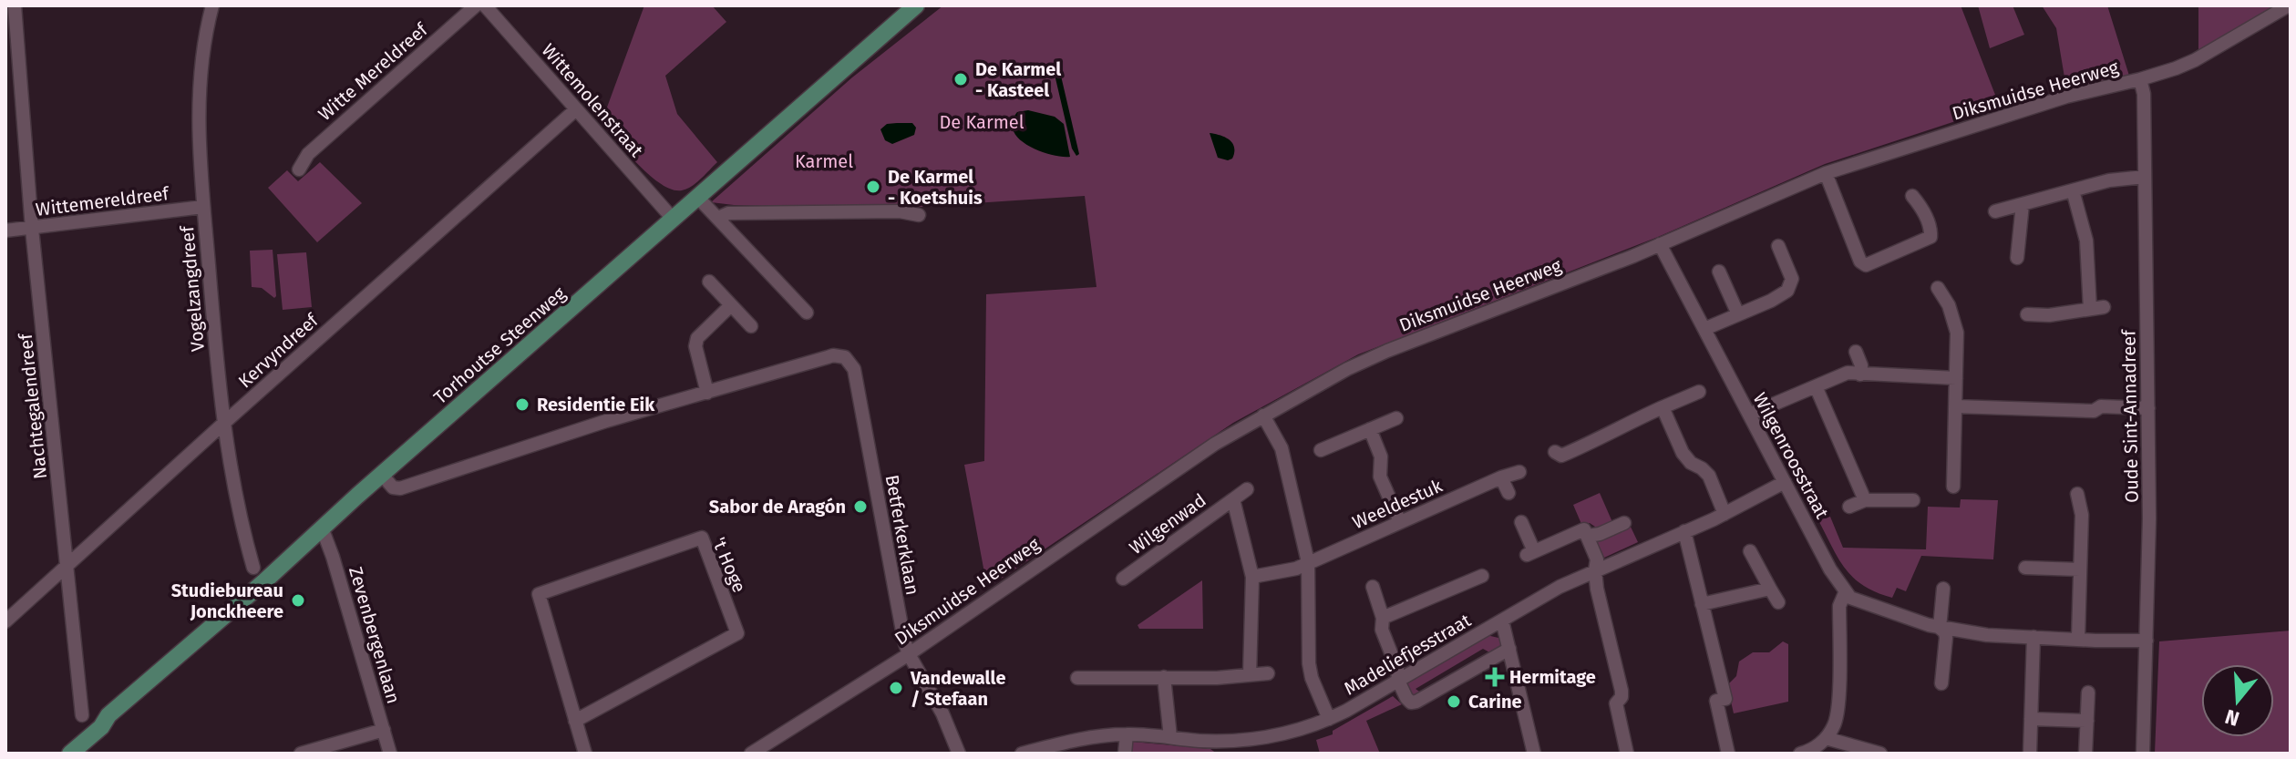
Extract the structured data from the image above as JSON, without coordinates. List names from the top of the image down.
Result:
{
  "streets": {
    "main road": ["Torhoutse Steenweg"],
    "street": [
      "Witte Mereldreef",
      "Diksmuidse Heerweg",
      "Wittemolenstraat",
      "Wittemereldreef",
      "Vogelzangdreef",
      "Kervyndreef",
      "Nachtegalendreef",
      "Oude Sint-Annadreef",
      "Wilgenroosstraat",
      "Weeldestuk",
      "Wilgenwad",
      "Betferkerklaan",
      "'t Hoge",
      "Zevenbergenlaan",
      "Madeliefjesstraat"
    ]
  },
  "crossings": [
    ["Diksmuidse Heerweg", "Oude Sint-Annadreef"],
    ["Diksmuidse Heerweg", "Wilgenroosstraat"],
    ["Diksmuidse Heerweg", "Betferkerklaan"],
    ["Wittemolenstraat", "Torhoutse Steenweg"],
    ["Wittemolenstraat", "Kervyndreef"],
    ["Wittemereldreef", "Vogelzangdreef"],
    ["Wittemereldreef", "Nachtegalendreef"],
    ["Vogelzangdreef", "Kervyndreef"],
    ["Torhoutse Steenweg", "Zevenbergenlaan"],
    ["Kervyndreef", "Nachtegalendreef"],
    ["Wilgenroosstraat", "Madeliefjesstraat"]
  ],
  "parks": ["De Karmel", "Karmel"],
  "places": {
    "other": [
      "De Karmel - Kasteel",
      "De Karmel - Koetshuis",
      "Residentie Eik",
      "Sabor de Aragón",
      "Studiebureau Jonckheere",
      "Vandewalle / Stefaan",
      "Carine"
    ],
    "health": ["Hermitage"]
  },
  "north": "bottom"
}
